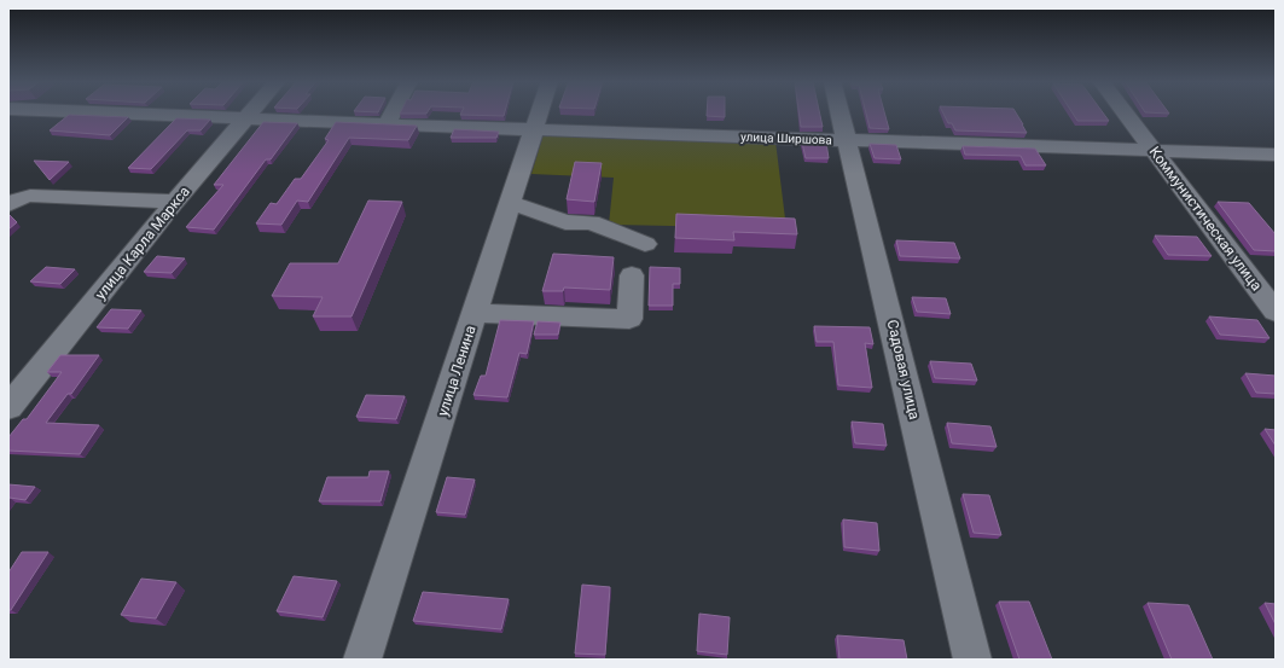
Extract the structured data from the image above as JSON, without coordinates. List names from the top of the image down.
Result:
{
  "streets": {
    "street": [
      "улица Ширшова",
      "Коммунистическая улица",
      "улица Карла Маркса",
      "Садовая улица",
      "улица Ленина"
    ]
  },
  "crossings": [
    ["улица Ширшова", "Коммунистическая улица"],
    ["улица Ширшова", "улица Карла Маркса"],
    ["улица Ширшова", "Садовая улица"],
    ["улица Ширшова", "улица Ленина"]
  ]
}
